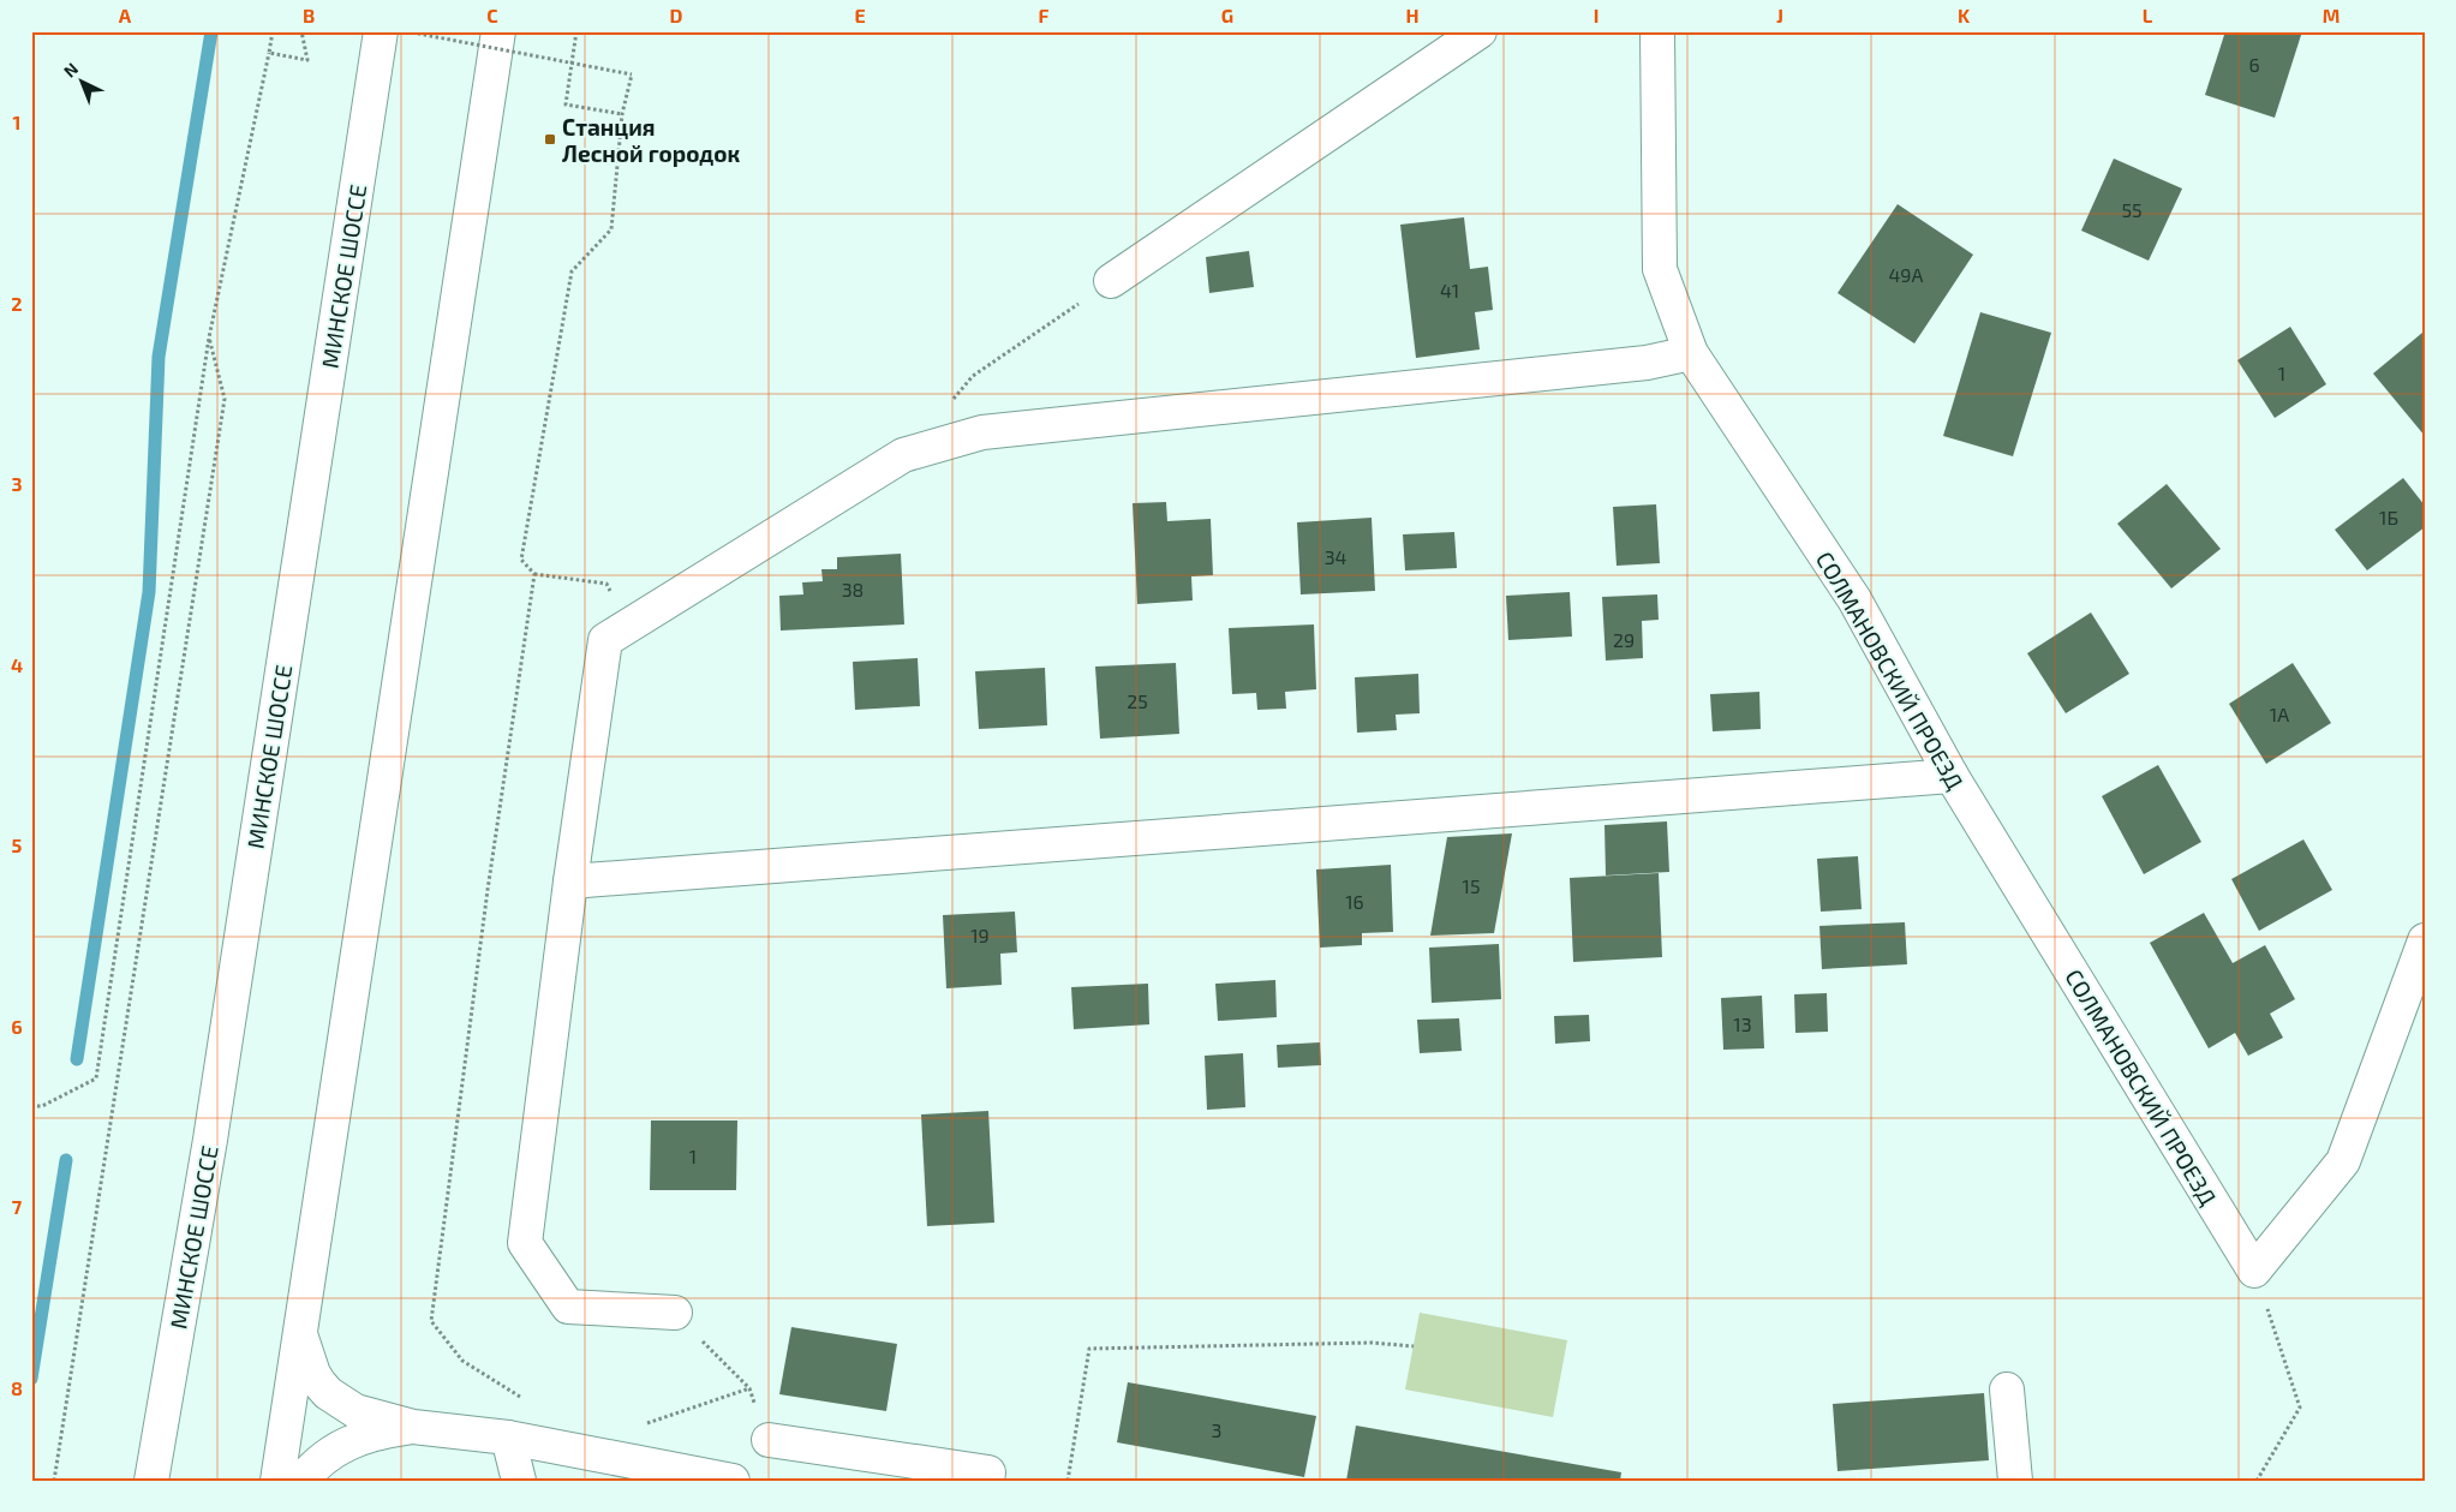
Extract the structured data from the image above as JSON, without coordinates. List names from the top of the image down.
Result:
{
  "streets": {
    "main road": ["МИНСКОЕ ШОССЕ", "СОЛМАНОВСКИЙ ПРОЕЗД"]
  },
  "places": {
    "transit": ["Станция Лесной городок"]
  },
  "house_numbers": [
    "6",
    "55",
    "49А",
    "41",
    "1",
    "1Б",
    "34",
    "38",
    "29",
    "25",
    "1А",
    "15",
    "16",
    "19",
    "13",
    "1",
    "3"
  ],
  "north": "top left",
  "grid": {
    "columns": [
      "A",
      "B",
      "C",
      "D",
      "E",
      "F",
      "G",
      "H",
      "I",
      "J",
      "K",
      "L",
      "M"
    ],
    "rows": [
      "1",
      "2",
      "3",
      "4",
      "5",
      "6",
      "7",
      "8"
    ]
  }
}
